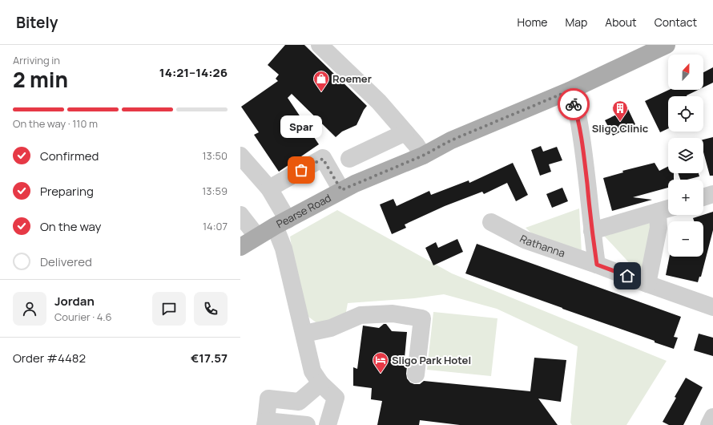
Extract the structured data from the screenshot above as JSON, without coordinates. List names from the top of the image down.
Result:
{
  "streets": {
    "main road": ["Pearse Road"],
    "street": ["Rathanna"]
  },
  "places": {
    "shop": ["Roemer"],
    "building": ["Sligo Clinic"],
    "other": ["Spar"],
    "hotel": ["Sligo Park Hotel"]
  },
  "north": "top",
  "page": {
    "header": "Bitely",
    "nav": [
      "Home",
      "Map",
      "About",
      "Contact"
    ],
    "heading": ["2 min", "Arriving in", "14:21–14:26"],
    "panel": [
      "Jordan",
      "Courier · 4.6",
      "Order #4482",
      "€17.57"
    ],
    "map_buttons": ["+", "−"],
    "bar": "On the way · 110 m",
    "bubble": "Spar",
    "list": [
      ["Confirmed", "13:50"],
      ["Preparing", "13:59"],
      ["On the way", "14:07"],
      "Delivered"
    ]
  }
}
